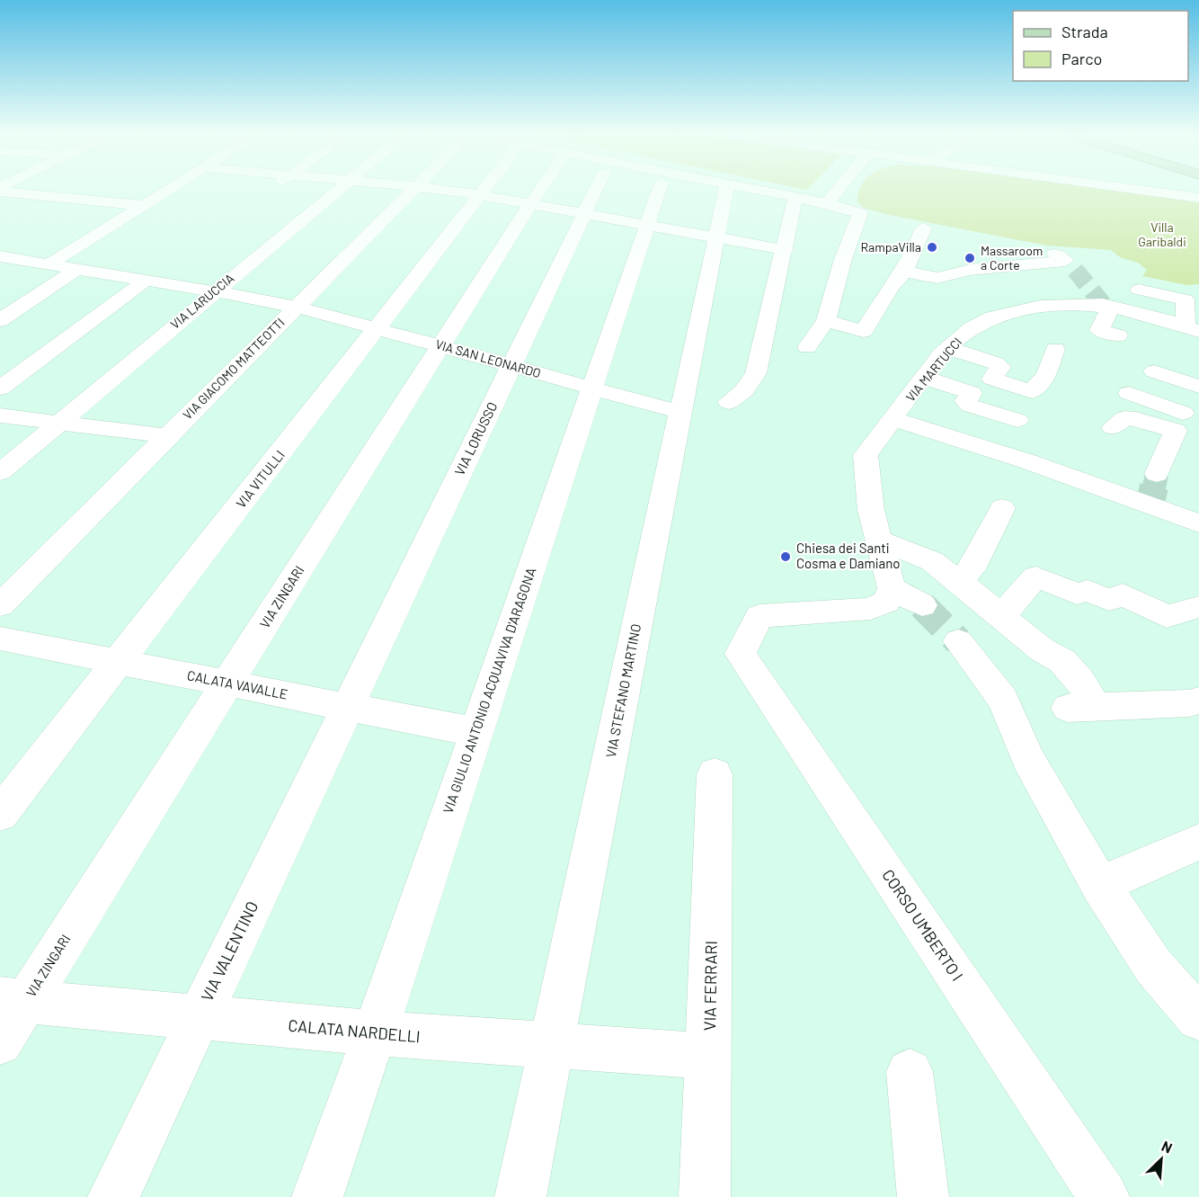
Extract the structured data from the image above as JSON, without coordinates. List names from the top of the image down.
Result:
{
  "streets": {
    "street": [
      "VIA LARUCCIA",
      "VIA SAN LEONARDO",
      "VIA GIACOMO MATTEOTTI",
      "VIA MARTUCCI",
      "VIA LORUSSO",
      "VIA VITULLI",
      "VIA ZINGARI",
      "CALATA VAVALLE",
      "VIA GIULIO ANTONIO ACQUAVIVA D'ARAGONA",
      "VIA STEFANO MARTINO",
      "CORSO UMBERTO I",
      "VIA VALENTINO",
      "VIA FERRARI",
      "CALATA NARDELLI"
    ]
  },
  "crossings": [
    ["VIA LARUCCIA", "VIA SAN LEONARDO"],
    ["VIA SAN LEONARDO", "VIA GIACOMO MATTEOTTI"],
    ["VIA SAN LEONARDO", "VIA LORUSSO"],
    ["VIA SAN LEONARDO", "VIA VITULLI"],
    ["VIA SAN LEONARDO", "VIA ZINGARI"],
    ["VIA SAN LEONARDO", "VIA GIULIO ANTONIO ACQUAVIVA D'ARAGONA"],
    ["VIA SAN LEONARDO", "VIA STEFANO MARTINO"],
    ["VIA MARTUCCI", "CORSO UMBERTO I"],
    ["VIA LORUSSO", "CALATA VAVALLE"],
    ["VIA LORUSSO", "VIA VALENTINO"],
    ["VIA VITULLI", "CALATA VAVALLE"],
    ["VIA ZINGARI", "CALATA VAVALLE"],
    ["VIA ZINGARI", "CALATA NARDELLI"],
    ["CALATA VAVALLE", "VIA GIULIO ANTONIO ACQUAVIVA D'ARAGONA"],
    ["CALATA VAVALLE", "VIA VALENTINO"],
    ["VIA GIULIO ANTONIO ACQUAVIVA D'ARAGONA", "CALATA NARDELLI"],
    ["VIA STEFANO MARTINO", "CALATA NARDELLI"],
    ["VIA VALENTINO", "CALATA NARDELLI"],
    ["VIA FERRARI", "CALATA NARDELLI"]
  ],
  "parks": ["Villa Garibaldi"],
  "places": ["RampaVilla", "Massaroom a Corte", "Chiesa dei Santi Cosma e Damiano"],
  "legend": ["Strada", "Parco"],
  "north": "top right"
}
